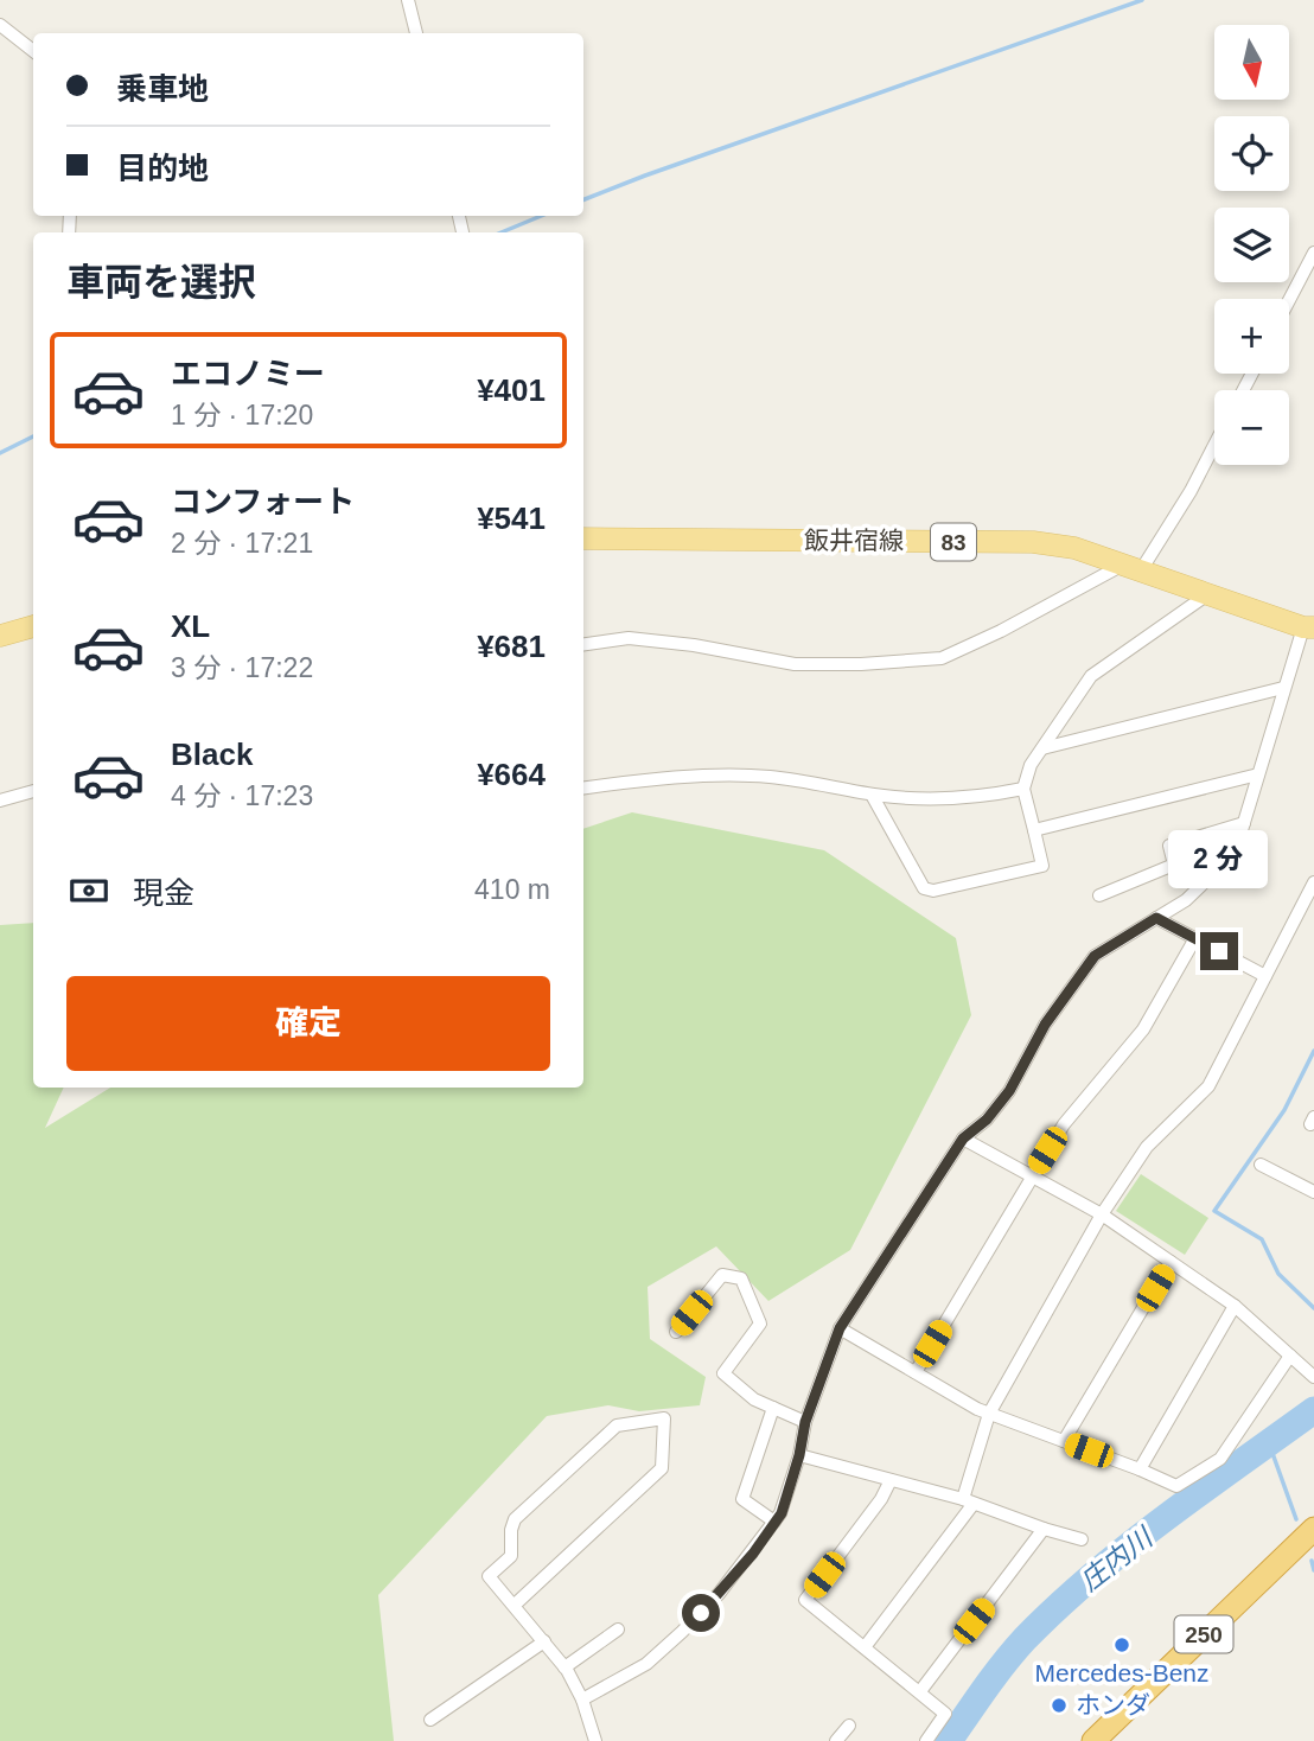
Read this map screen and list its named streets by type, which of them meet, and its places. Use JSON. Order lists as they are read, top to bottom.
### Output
{
  "streets": {
    "highway": ["250"],
    "main road": ["飯井宿線", "83"]
  },
  "water": ["庄内川"],
  "places": ["Mercedes-Benz", "ホンダ"],
  "north": "bottom",
  "page": {
    "map_buttons": ["+", "−"],
    "banner": ["乗車地", "目的地"],
    "heading": "車両を選択",
    "list": [
      {
        "name": "エコノミー",
        "note": "1 分 · 17:20",
        "value": "¥401"
      },
      {
        "name": "コンフォート",
        "note": "2 分 · 17:21",
        "value": "¥541"
      },
      {
        "name": "XL",
        "note": "3 分 · 17:22",
        "value": "¥681"
      },
      {
        "name": "Black",
        "note": "4 分 · 17:23",
        "value": "¥664"
      }
    ],
    "bubble": "2 分",
    "pay": ["現金", "410 m"],
    "buttons": "確定"
  }
}
